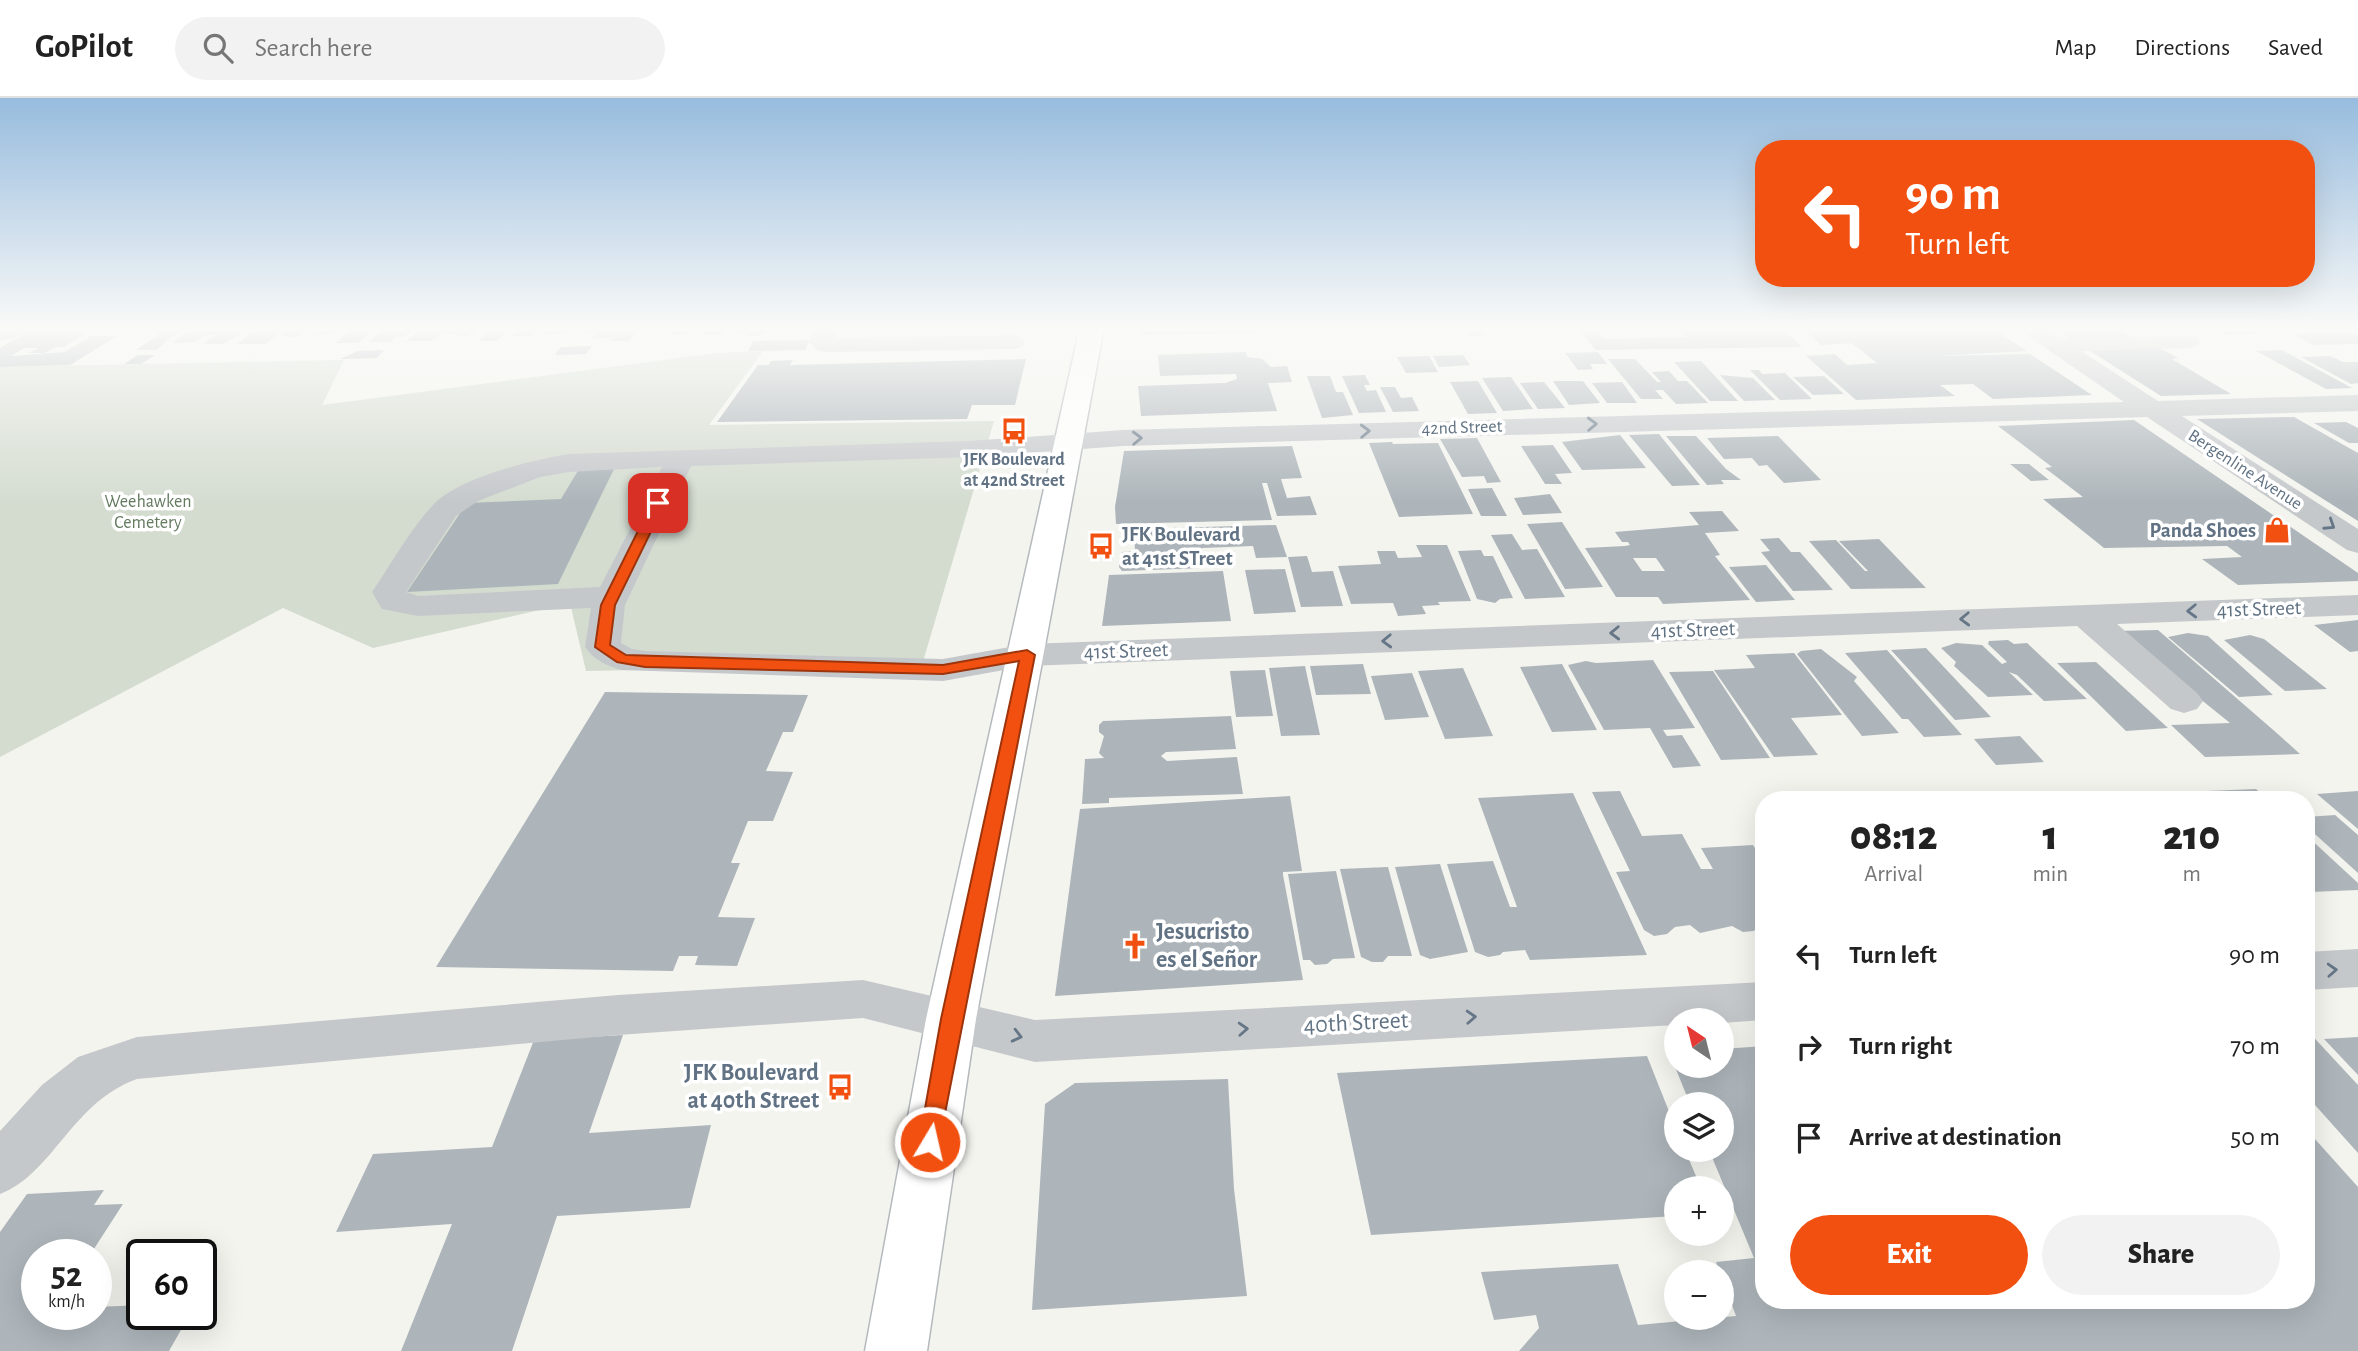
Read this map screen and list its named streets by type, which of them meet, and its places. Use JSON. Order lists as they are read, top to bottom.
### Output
{
  "streets": {
    "street": [
      "42nd Street",
      "Bergenline Avenue",
      "41st Street",
      "40th Street"
    ]
  },
  "crossings": [
    ["42nd Street", "Bergenline Avenue"],
    ["42nd Street", "41st Street"]
  ],
  "one_way": ["42nd Street", "41st Street", "40th Street"],
  "parks": ["Weehawken Cemetery"],
  "places": {
    "bus stop": ["JFK Boulevard at 42nd Street", "JFK Boulevard at 41st STreet", "JFK Boulevard at 40th Street"],
    "shop": ["Panda Shoes"],
    "church": ["Jesucristo es el Señor"]
  },
  "north": "top left",
  "page": {
    "header": "GoPilot",
    "search": "Search here",
    "nav": ["Map", "Directions", "Saved"],
    "turn": ["90 m", "Turn left"],
    "eta": [
      "08:12",
      "Arrival",
      "1",
      "min",
      "210",
      "m"
    ],
    "list": [
      {
        "name": "Turn left",
        "value": "90 m"
      },
      {
        "name": "Turn right",
        "value": "70 m"
      },
      {
        "name": "Arrive at destination",
        "value": "50 m"
      }
    ],
    "map_buttons": ["+", "−"],
    "buttons": ["Exit", "Share"],
    "speed": "52 km/h",
    "limit": "60"
  }
}
